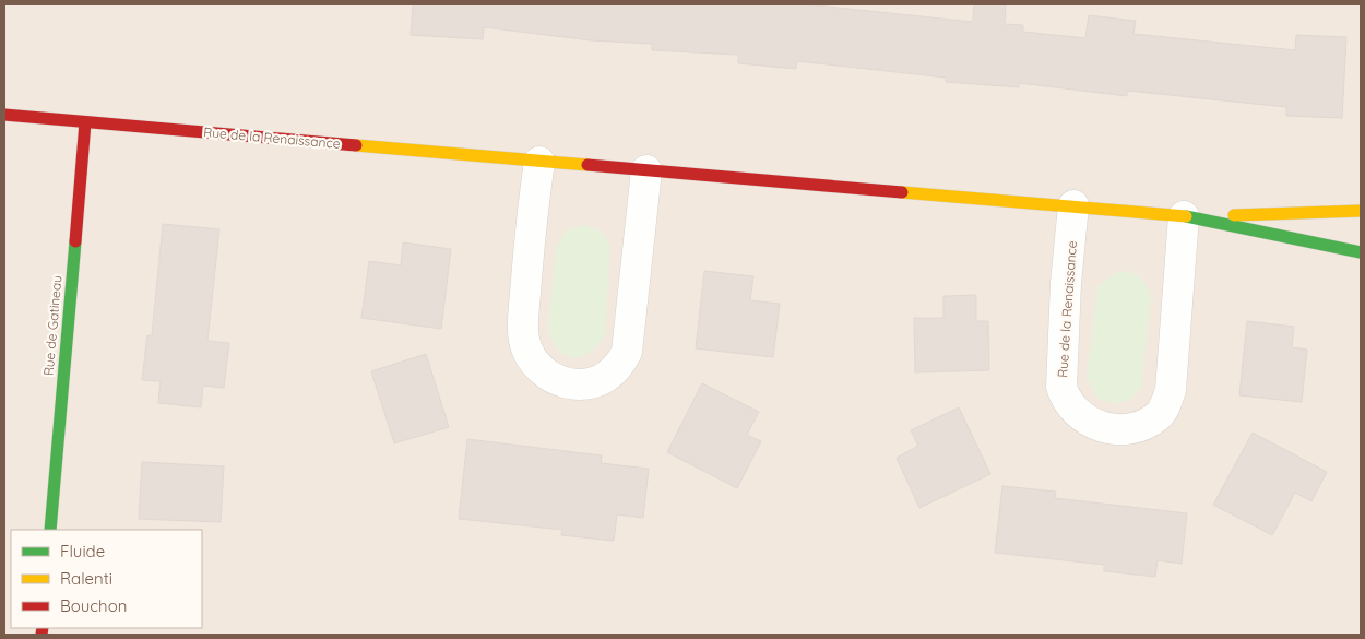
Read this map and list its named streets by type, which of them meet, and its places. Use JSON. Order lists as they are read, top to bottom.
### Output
{
  "streets": {
    "street": ["Rue de la Renaissance", "Rue de Gatineau"]
  },
  "crossings": [
    ["Rue de la Renaissance", "Rue de Gatineau"]
  ],
  "legend": ["Fluide", "Ralenti", "Bouchon"]
}
